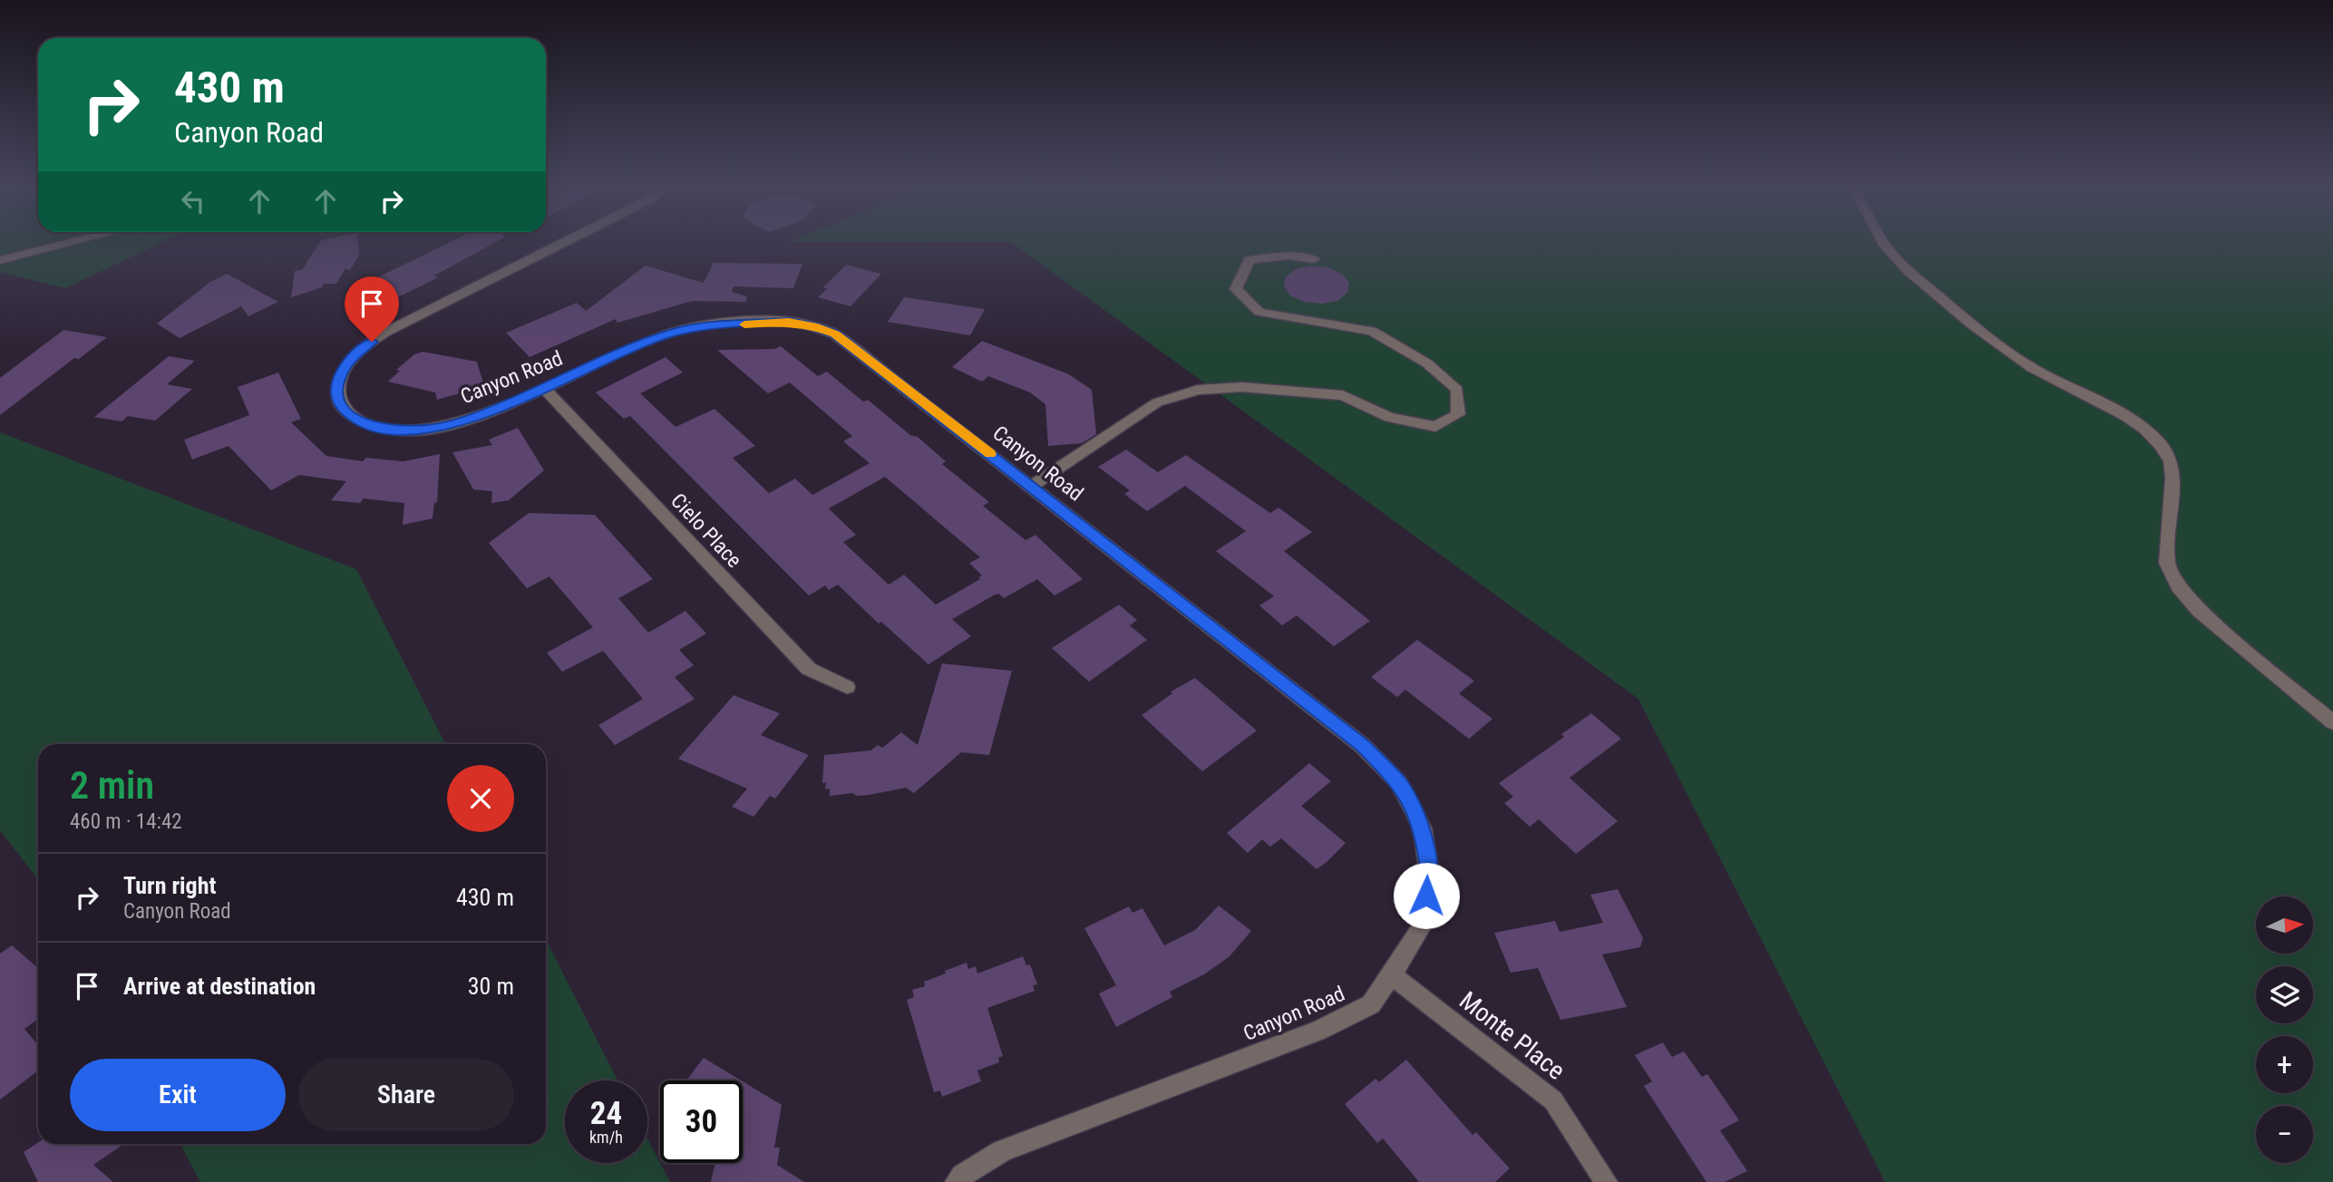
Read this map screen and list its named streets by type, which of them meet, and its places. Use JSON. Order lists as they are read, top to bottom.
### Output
{
  "streets": {
    "street": ["Canyon Road", "Cielo Place", "Monte Place"]
  },
  "crossings": [
    ["Canyon Road", "Cielo Place"],
    ["Canyon Road", "Monte Place"]
  ],
  "north": "right",
  "page": {
    "turn": ["430 m", "Canyon Road"],
    "heading": ["2 min", "460 m · 14:42"],
    "list": [
      {
        "name": "Turn right",
        "note": "Canyon Road",
        "value": "430 m"
      },
      {
        "name": "Arrive at destination",
        "value": "30 m"
      }
    ],
    "map_buttons": ["+", "−"],
    "buttons": ["Exit", "Share"],
    "speed": "24 km/h",
    "limit": "30"
  }
}
